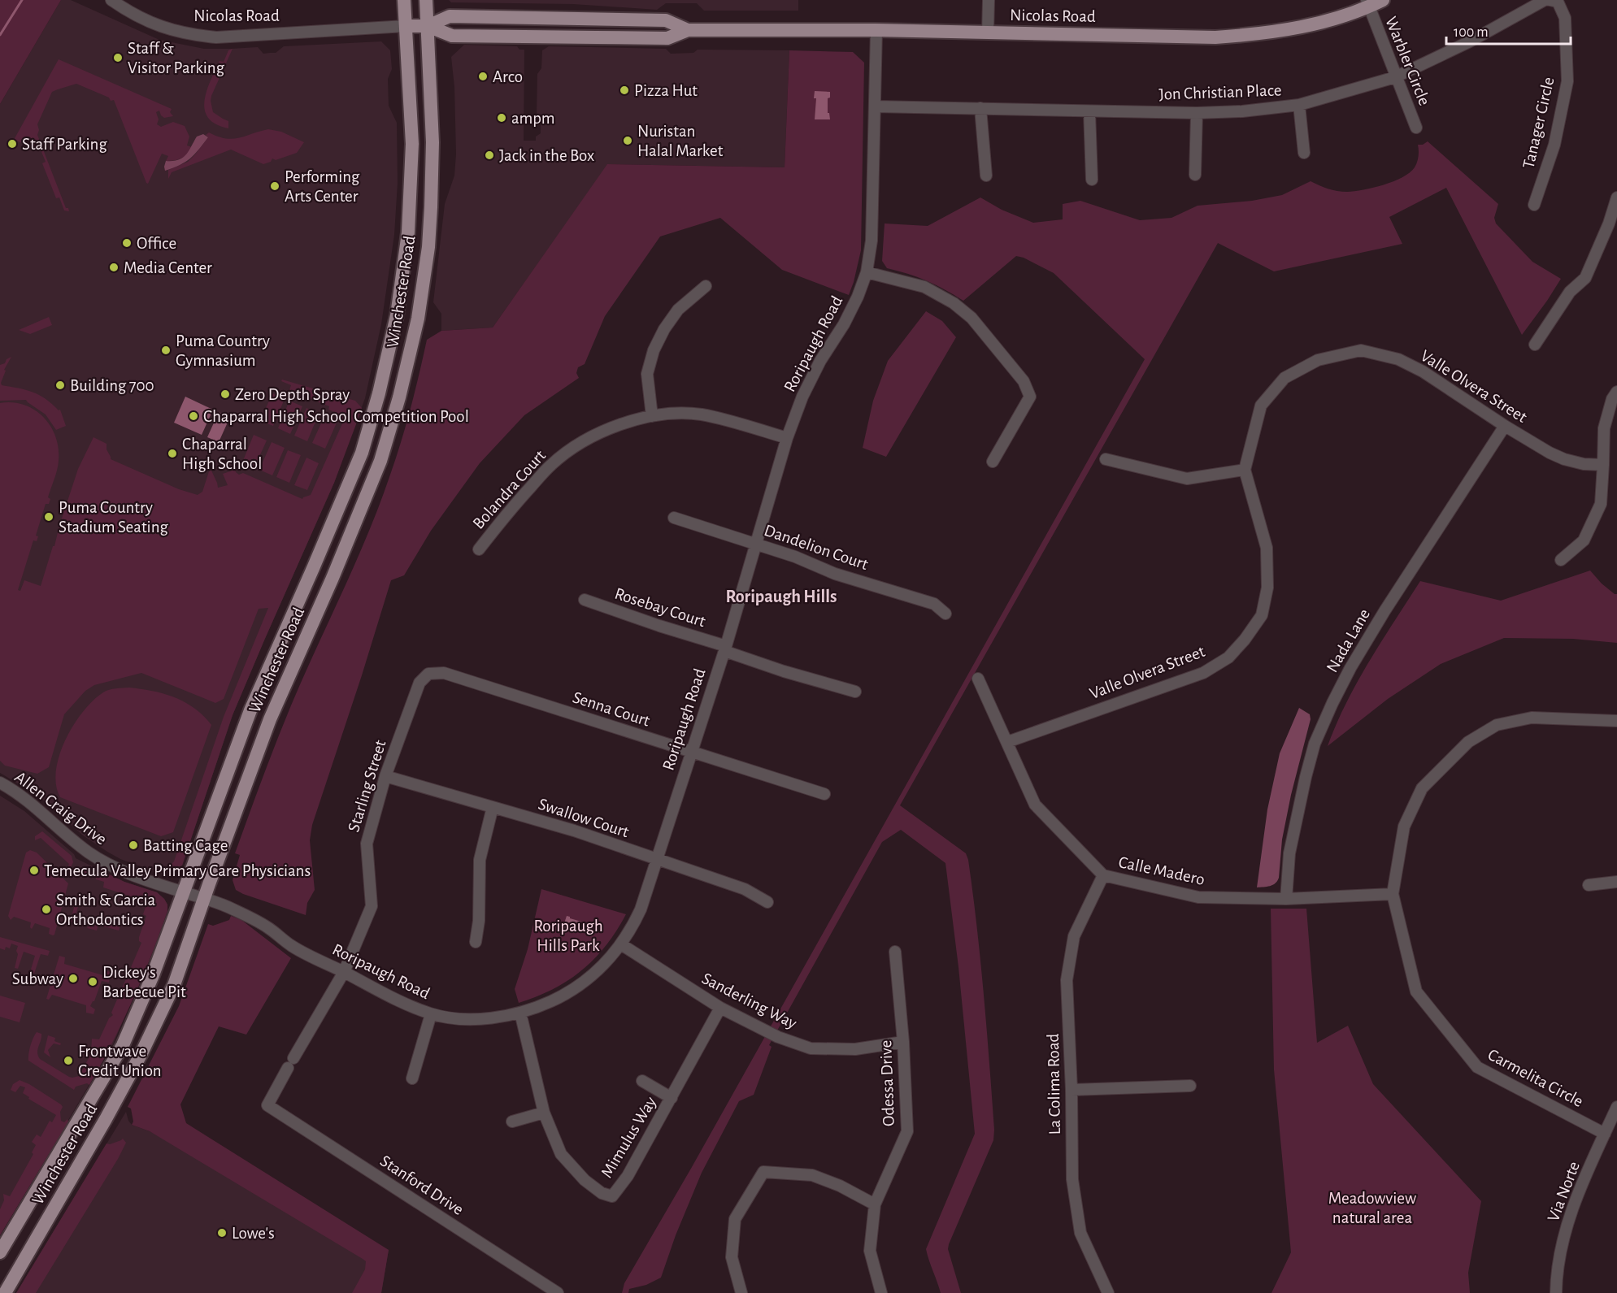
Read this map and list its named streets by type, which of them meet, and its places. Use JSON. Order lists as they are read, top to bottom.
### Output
{
  "streets": {
    "main road": ["Nicolas Road", "Winchester Road"],
    "street": [
      "Warbler Circle",
      "Jon Christian Place",
      "Tanager Circle",
      "Roripaugh Road",
      "Valle Olvera Street",
      "Bolandra Court",
      "Dandelion Court",
      "Rosebay Court",
      "Nada Lane",
      "Senna Court",
      "Starling Street",
      "Allen Craig Drive",
      "Swallow Court",
      "Calle Madero",
      "Sanderling Way",
      "Carmelita Circle",
      "Odessa Drive",
      "La Colima Road",
      "Mimulus Way",
      "Stanford Drive",
      "Via Norte"
    ]
  },
  "crossings": [
    ["Nicolas Road", "Warbler Circle"],
    ["Nicolas Road", "Winchester Road"],
    ["Nicolas Road", "Roripaugh Road"],
    ["Warbler Circle", "Jon Christian Place"],
    ["Jon Christian Place", "Roripaugh Road"],
    ["Winchester Road", "Roripaugh Road"],
    ["Winchester Road", "Allen Craig Drive"],
    ["Roripaugh Road", "Bolandra Court"],
    ["Roripaugh Road", "Dandelion Court"],
    ["Roripaugh Road", "Rosebay Court"],
    ["Roripaugh Road", "Senna Court"],
    ["Roripaugh Road", "Starling Street"],
    ["Roripaugh Road", "Allen Craig Drive"],
    ["Roripaugh Road", "Swallow Court"],
    ["Roripaugh Road", "Sanderling Way"],
    ["Roripaugh Road", "Mimulus Way"],
    ["Valle Olvera Street", "Nada Lane"],
    ["Valle Olvera Street", "Calle Madero"],
    ["Nada Lane", "Calle Madero"],
    ["Senna Court", "Starling Street"],
    ["Starling Street", "Swallow Court"],
    ["Calle Madero", "Carmelita Circle"],
    ["Calle Madero", "La Colima Road"],
    ["Sanderling Way", "Odessa Drive"],
    ["Sanderling Way", "Mimulus Way"],
    ["Carmelita Circle", "Via Norte"]
  ],
  "districts": ["Roripaugh Hills"],
  "parks": ["Roripaugh Hills Park", "Meadowview natural area"],
  "places": [
    "Staff & Visitor Parking",
    "Arco",
    "Pizza Hut",
    "ampm",
    "Nuristan Halal Market",
    "Staff Parking",
    "Jack in the Box",
    "Performing Arts Center",
    "Office",
    "Media Center",
    "Puma Country Gymnasium",
    "Building 700",
    "Zero Depth Spray",
    "Chaparral High School Competition Pool",
    "Chaparral High School",
    "Puma Country Stadium Seating",
    "Batting Cage",
    "Temecula Valley Primary Care Physicians",
    "Smith & Garcia Orthodontics",
    "Subway",
    "Dickey's Barbecue Pit",
    "Frontwave Credit Union",
    "Lowe's"
  ],
  "scale_bar": "100 m"
}
